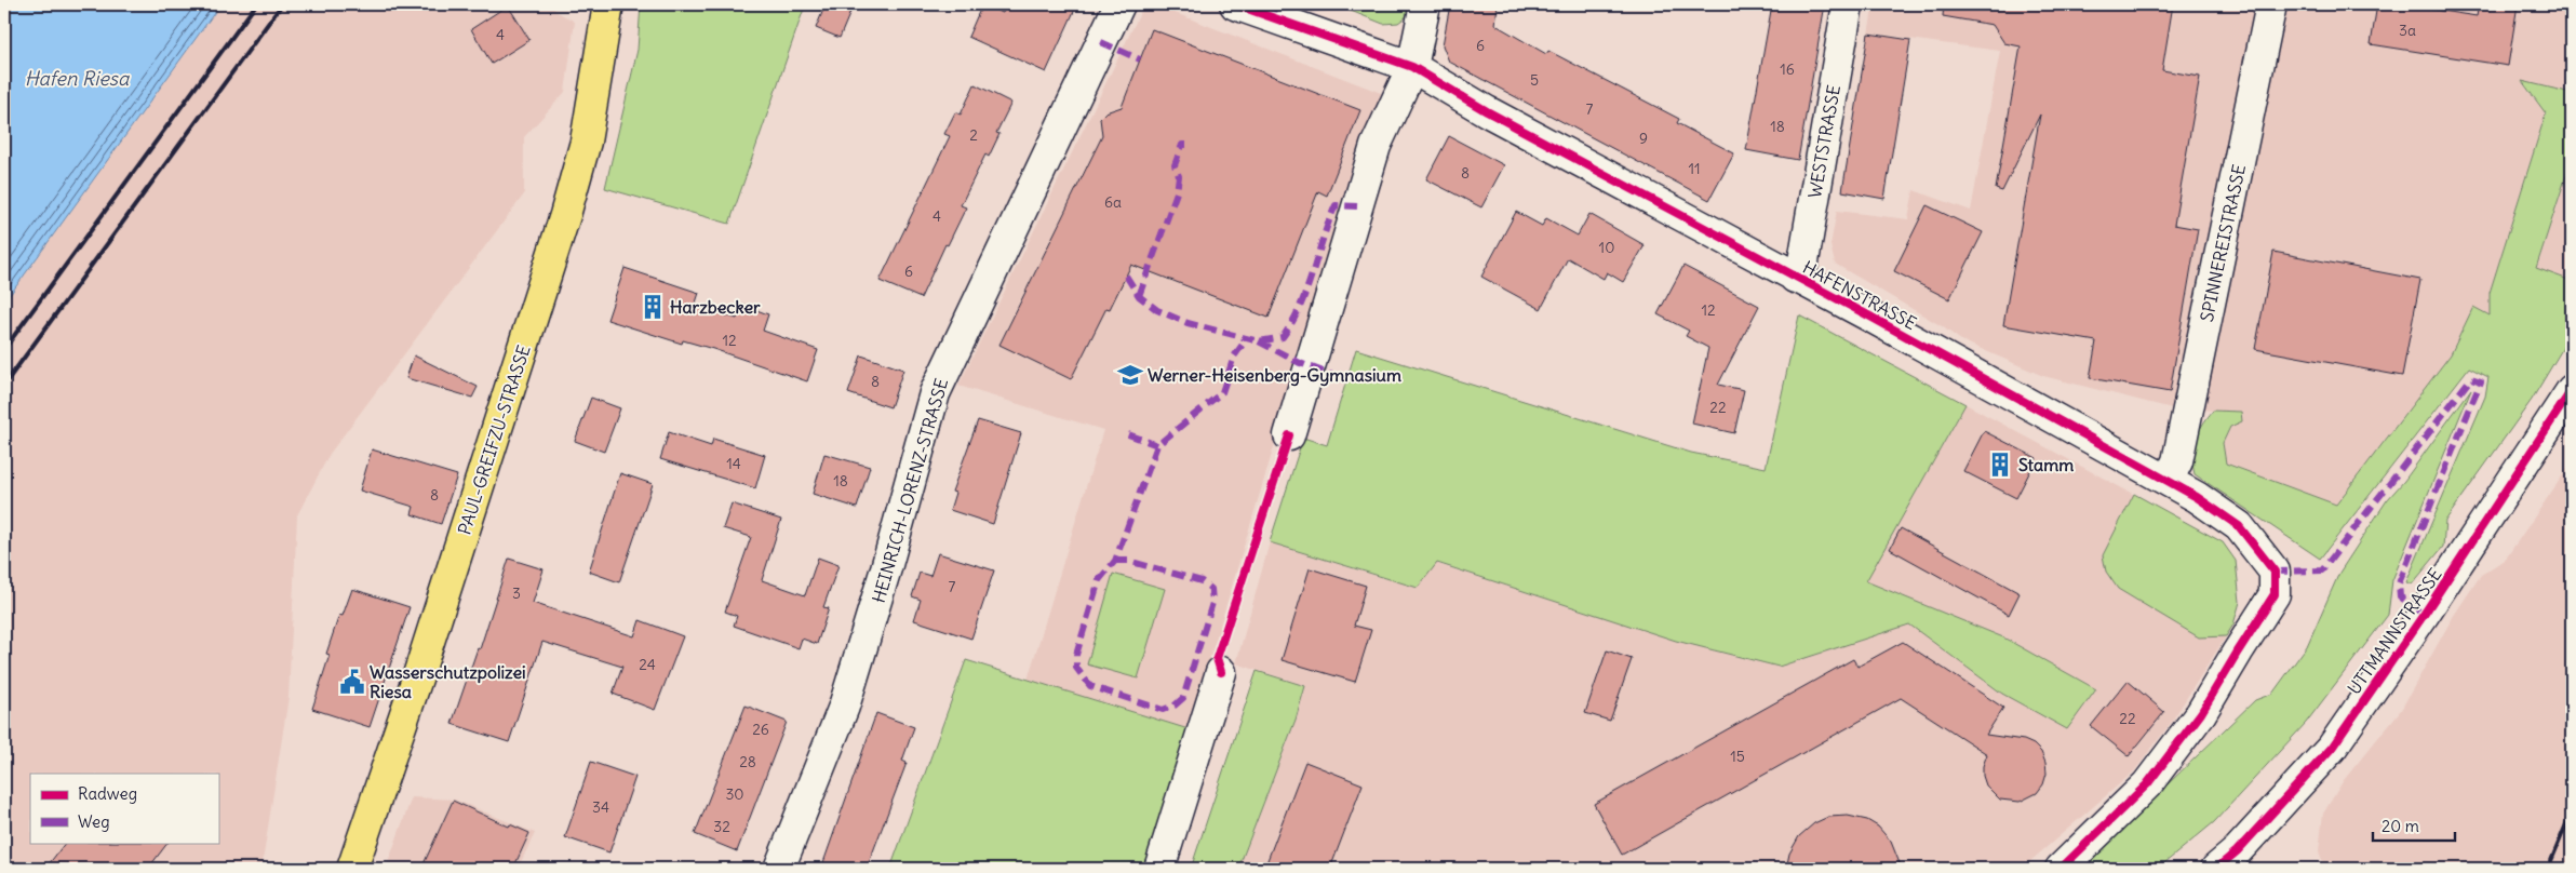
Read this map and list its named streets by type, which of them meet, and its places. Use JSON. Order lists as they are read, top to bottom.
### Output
{
  "streets": {
    "main road": ["PAUL-GREIFZU-STRASSE"],
    "street": [
      "WESTSTRASSE",
      "SPINNEREISTRASSE",
      "HAFENSTRASSE",
      "HEINRICH-LORENZ-STRASSE",
      "UTTMANNSTRASSE"
    ]
  },
  "crossings": [
    ["WESTSTRASSE", "HAFENSTRASSE"],
    ["SPINNEREISTRASSE", "HAFENSTRASSE"]
  ],
  "water": ["Hafen Riesa"],
  "places": {
    "building": ["Harzbecker", "Stamm"],
    "school or university": ["Werner-Heisenberg-Gymnasium"],
    "public building": ["Wasserschutzpolizei Riesa"]
  },
  "house_numbers": [
    "3a",
    "4",
    "6",
    "16",
    "5",
    "7",
    "18",
    "2",
    "9",
    "11",
    "8",
    "6a",
    "4",
    "10",
    "6",
    "12",
    "12",
    "8",
    "22",
    "14",
    "18",
    "8",
    "7",
    "3",
    "24",
    "22",
    "26",
    "15",
    "28",
    "30",
    "34",
    "32"
  ],
  "legend": ["Radweg", "Weg"],
  "scale_bar": "20 m"
}
